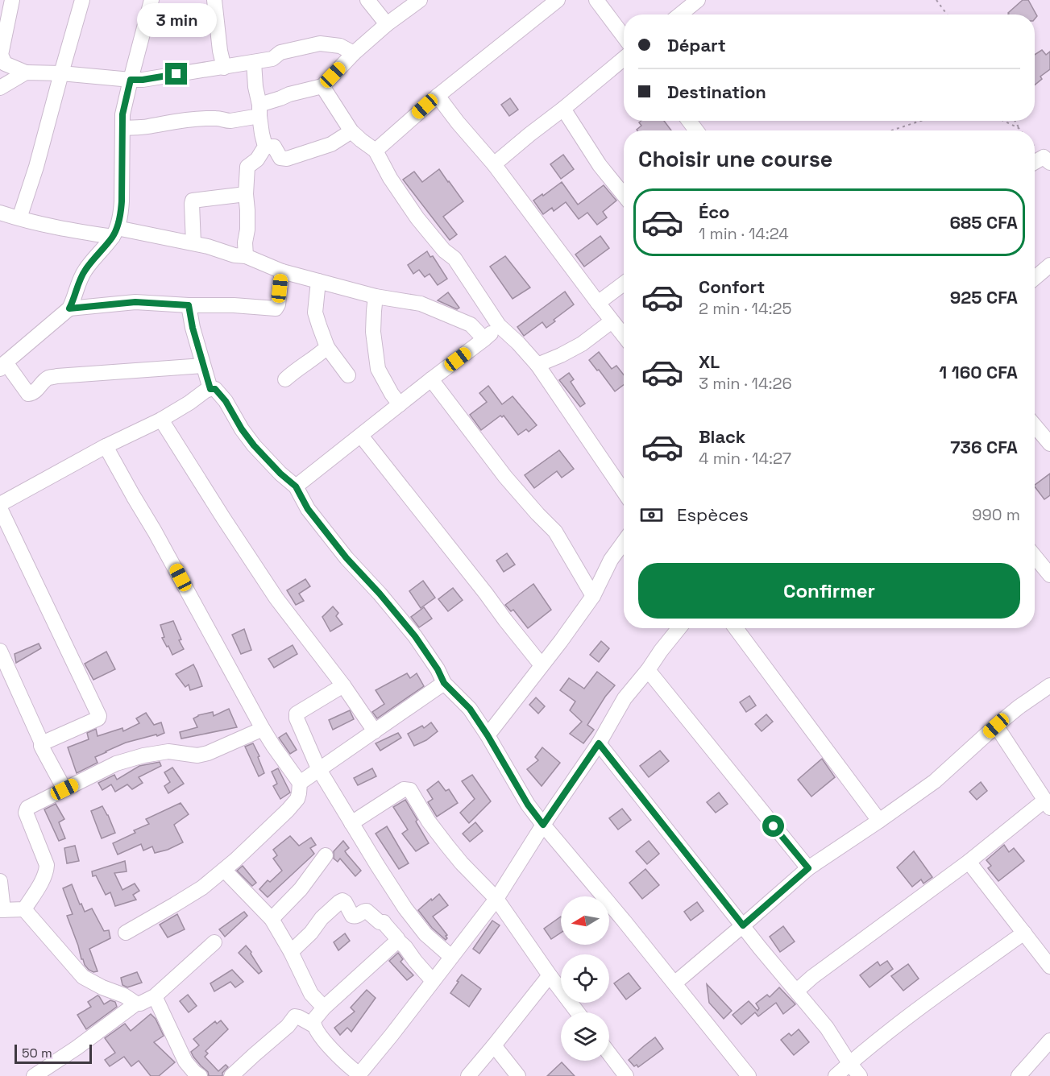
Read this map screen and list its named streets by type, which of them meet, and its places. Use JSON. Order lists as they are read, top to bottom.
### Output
{
  "scale_bar": "50 m",
  "north": "left",
  "page": {
    "bubble": "3 min",
    "banner": ["Départ", "Destination"],
    "heading": "Choisir une course",
    "list": [
      {
        "name": "Éco",
        "note": "1 min · 14:24",
        "value": "685 CFA"
      },
      {
        "name": "Confort",
        "note": "2 min · 14:25",
        "value": "925 CFA"
      },
      {
        "name": "XL",
        "note": "3 min · 14:26",
        "value": "1 160 CFA"
      },
      {
        "name": "Black",
        "note": "4 min · 14:27",
        "value": "736 CFA"
      }
    ],
    "pay": ["Espèces", "990 m"],
    "buttons": "Confirmer",
    "scale": "50 m"
  }
}
